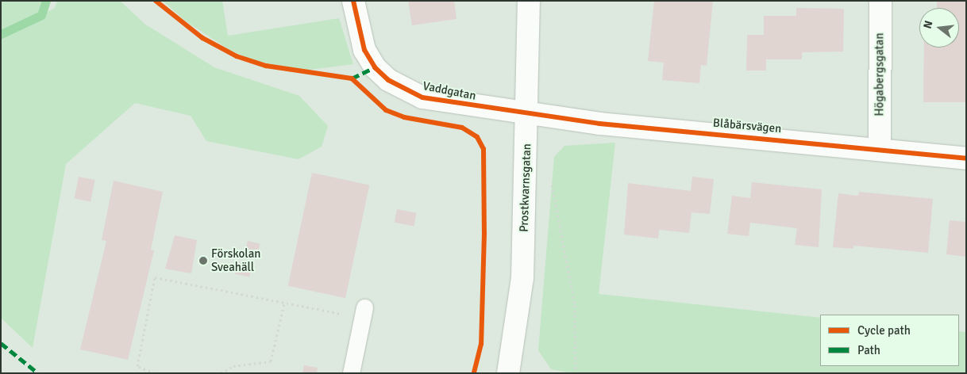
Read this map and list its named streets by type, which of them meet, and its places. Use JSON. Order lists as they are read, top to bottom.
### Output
{
  "streets": {
    "street": [
      "Högabergsgatan",
      "Vaddgatan",
      "Blåbärsvägen",
      "Prostkvarnsgatan"
    ]
  },
  "crossings": [
    ["Högabergsgatan", "Blåbärsvägen"],
    ["Vaddgatan", "Blåbärsvägen"],
    ["Vaddgatan", "Prostkvarnsgatan"],
    ["Blåbärsvägen", "Prostkvarnsgatan"]
  ],
  "places": ["Förskolan Sveahäll"],
  "legend": ["Cycle path", "Path"],
  "north": "left"
}
